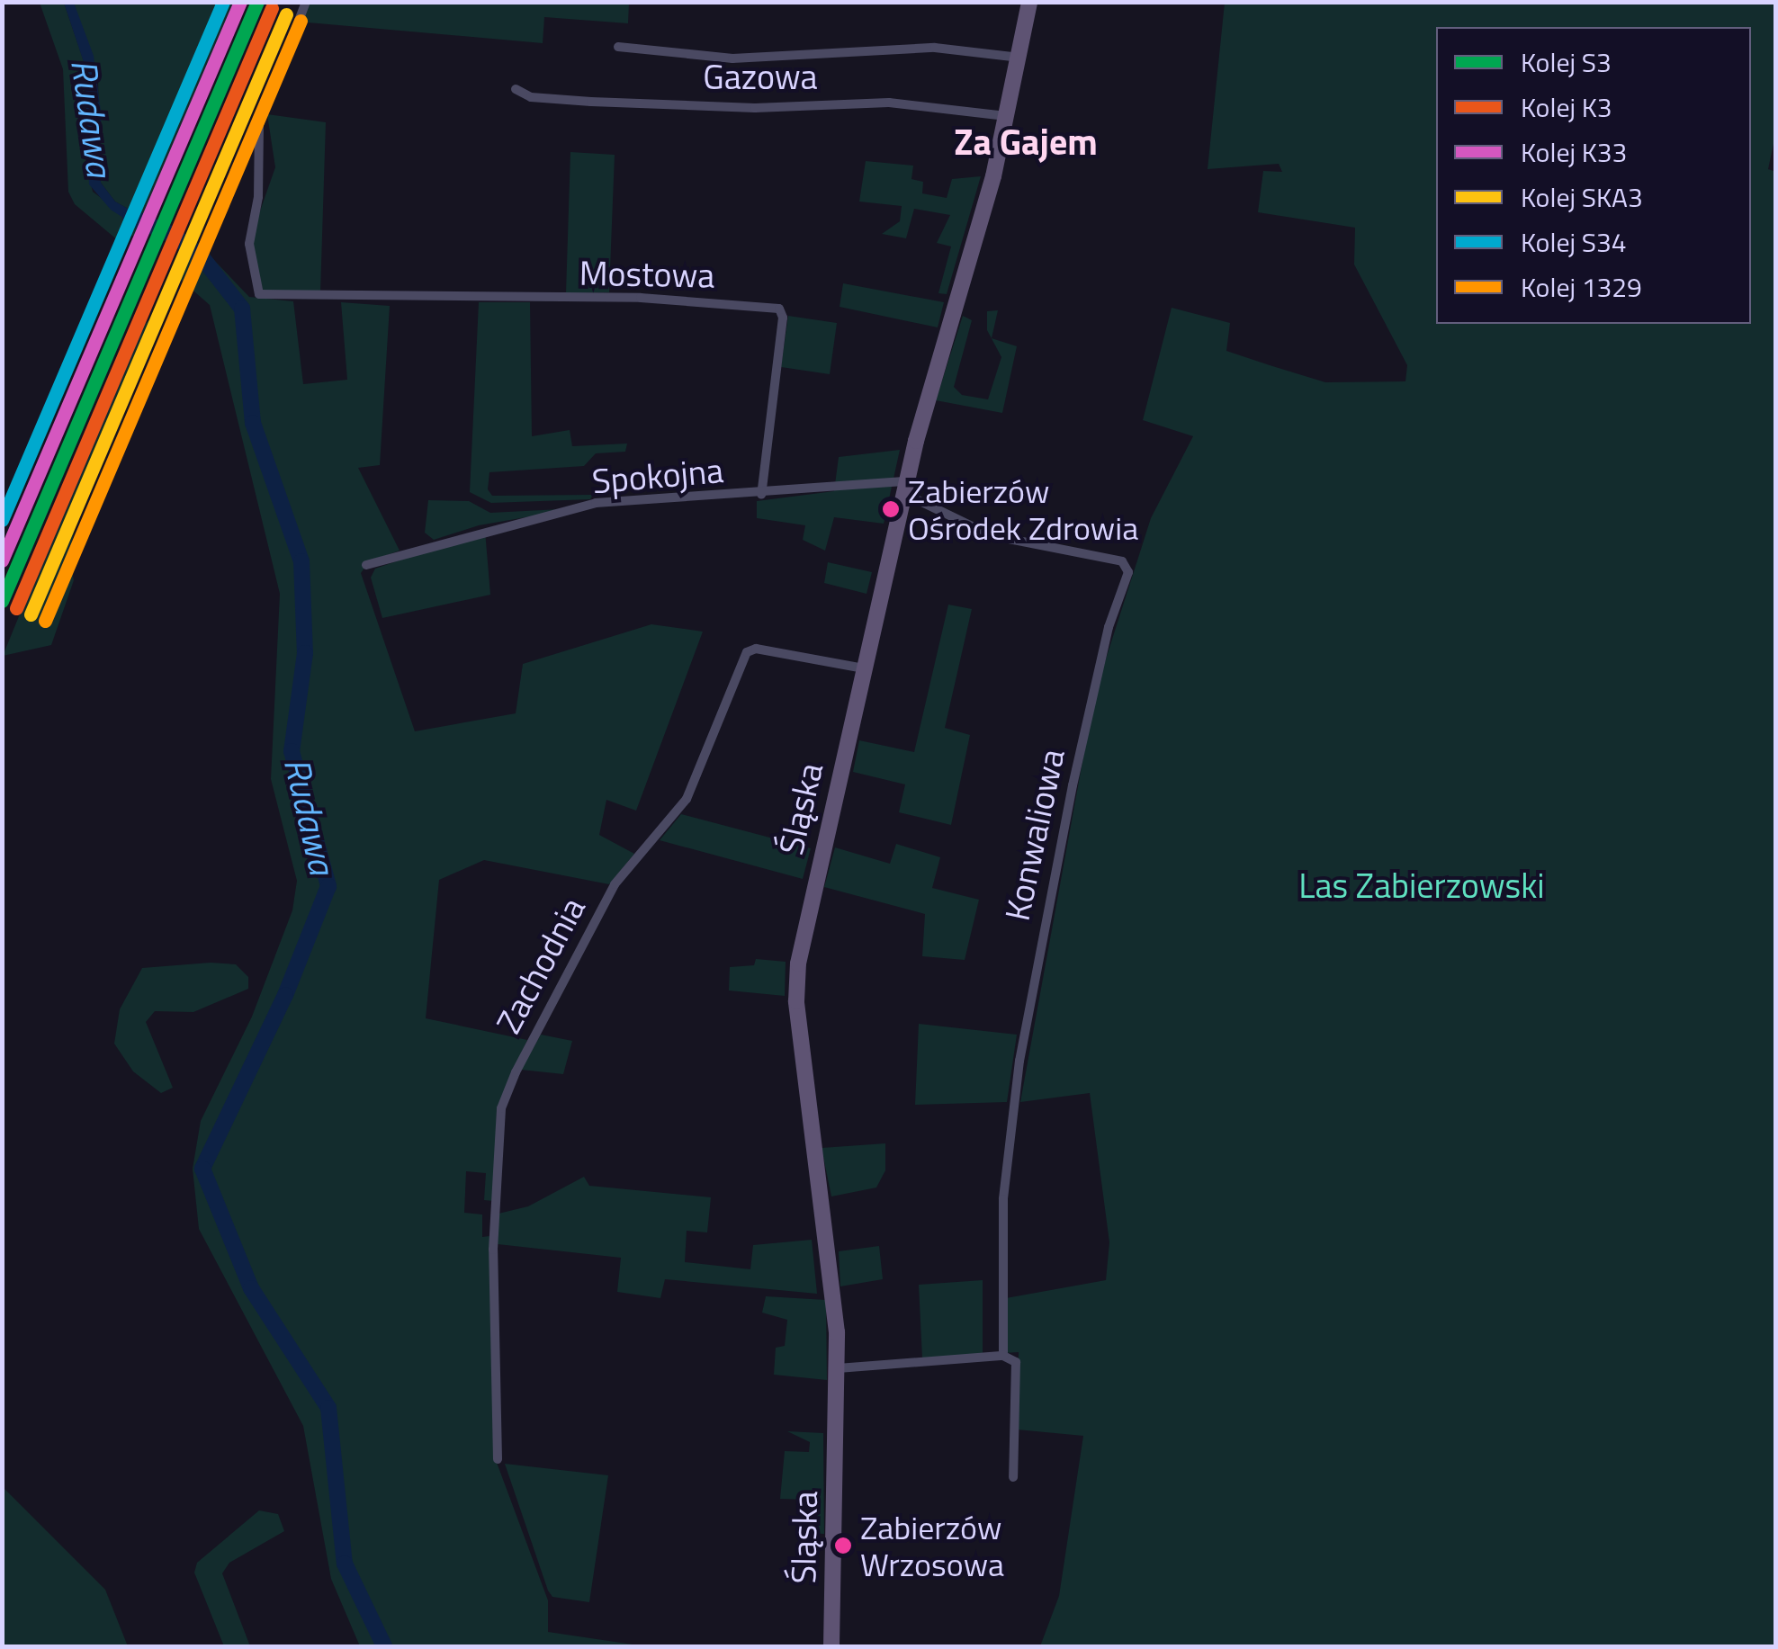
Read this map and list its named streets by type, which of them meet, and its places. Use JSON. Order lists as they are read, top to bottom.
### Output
{
  "streets": {
    "main road": ["Śląska"],
    "street": [
      "Gazowa",
      "Mostowa",
      "Spokojna",
      "Konwaliowa",
      "Zachodnia"
    ]
  },
  "crossings": [
    ["Gazowa", "Śląska"],
    ["Mostowa", "Spokojna"],
    ["Spokojna", "Śląska"],
    ["Spokojna", "Konwaliowa"],
    ["Śląska", "Konwaliowa"],
    ["Śląska", "Zachodnia"]
  ],
  "districts": ["Za Gajem"],
  "water": ["Rudawa"],
  "parks": ["Las Zabierzowski"],
  "places": ["Zabierzów Ośrodek Zdrowia", "Zabierzów Wrzosowa"],
  "lines": [
    "rail line S3",
    "rail line K33",
    "rail line S34",
    "rail line K3",
    "rail line SKA3",
    "rail line 1329"
  ],
  "legend": [
    "Kolej S3",
    "Kolej K3",
    "Kolej K33",
    "Kolej SKA3",
    "Kolej S34",
    "Kolej 1329"
  ]
}
